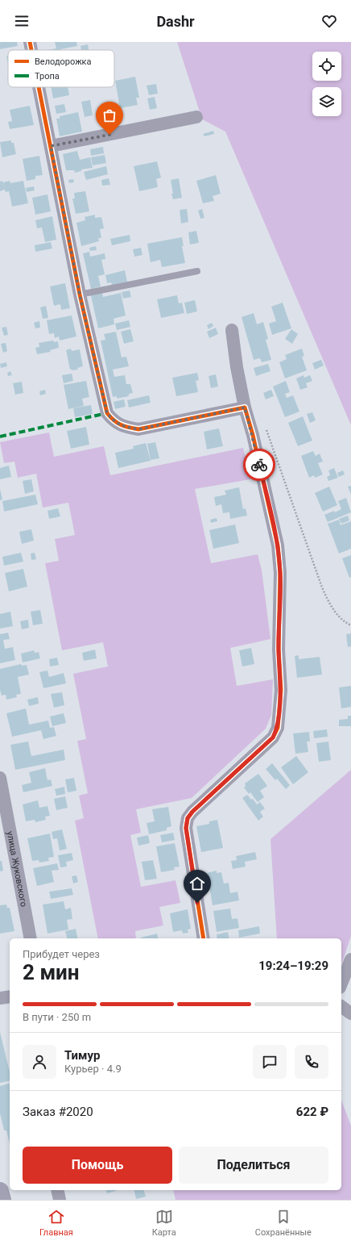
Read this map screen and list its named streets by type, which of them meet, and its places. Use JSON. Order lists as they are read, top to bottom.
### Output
{
  "streets": {
    "street": ["улица Жуковского"]
  },
  "legend": ["Велодорожка", "Тропа"],
  "page": {
    "header": "Dashr",
    "heading": ["2 мин", "Прибудет через", "19:24–19:29"],
    "panel": [
      "Тимур",
      "Курьер · 4.9",
      "Заказ #2020",
      "622 ₽"
    ],
    "bar": "В пути · 250 m",
    "buttons": ["Помощь", "Поделиться"],
    "tabs": ["Главная", "Карта", "Сохранённые"]
  }
}
